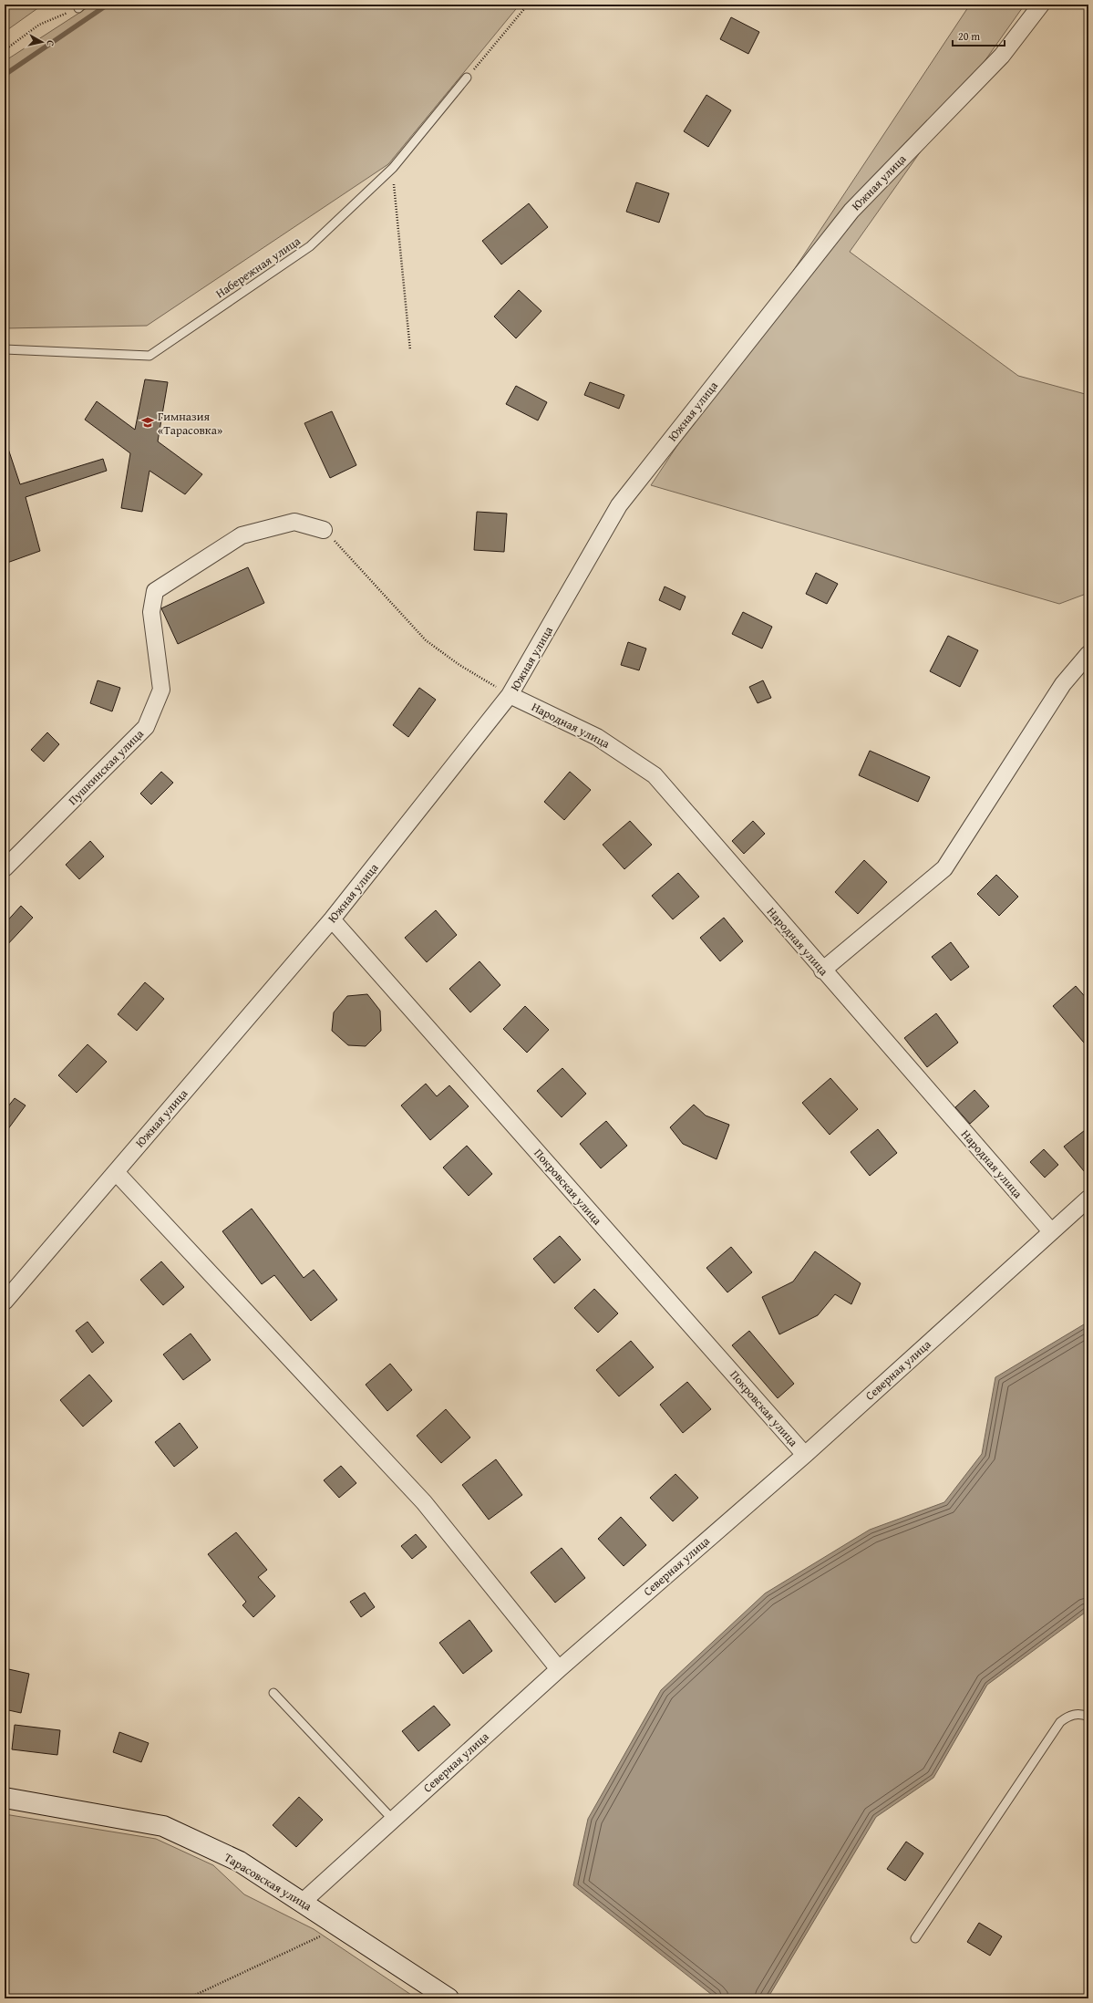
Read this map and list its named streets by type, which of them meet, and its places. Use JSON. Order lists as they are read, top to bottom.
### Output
{
  "streets": {
    "main road": ["Тарасовская улица"],
    "street": [
      "Южная улица",
      "Народная улица",
      "Пушкинская улица",
      "Покровская улица",
      "Северная улица"
    ],
    "lane": ["Набережная улица"]
  },
  "crossings": [
    ["Южная улица", "Народная улица"],
    ["Южная улица", "Покровская улица"],
    ["Народная улица", "Северная улица"],
    ["Покровская улица", "Северная улица"],
    ["Северная улица", "Тарасовская улица"]
  ],
  "places": {
    "school or university": ["Гимназия «Тарасовка»"]
  },
  "scale_bar": "20 m",
  "north": "right"
}
